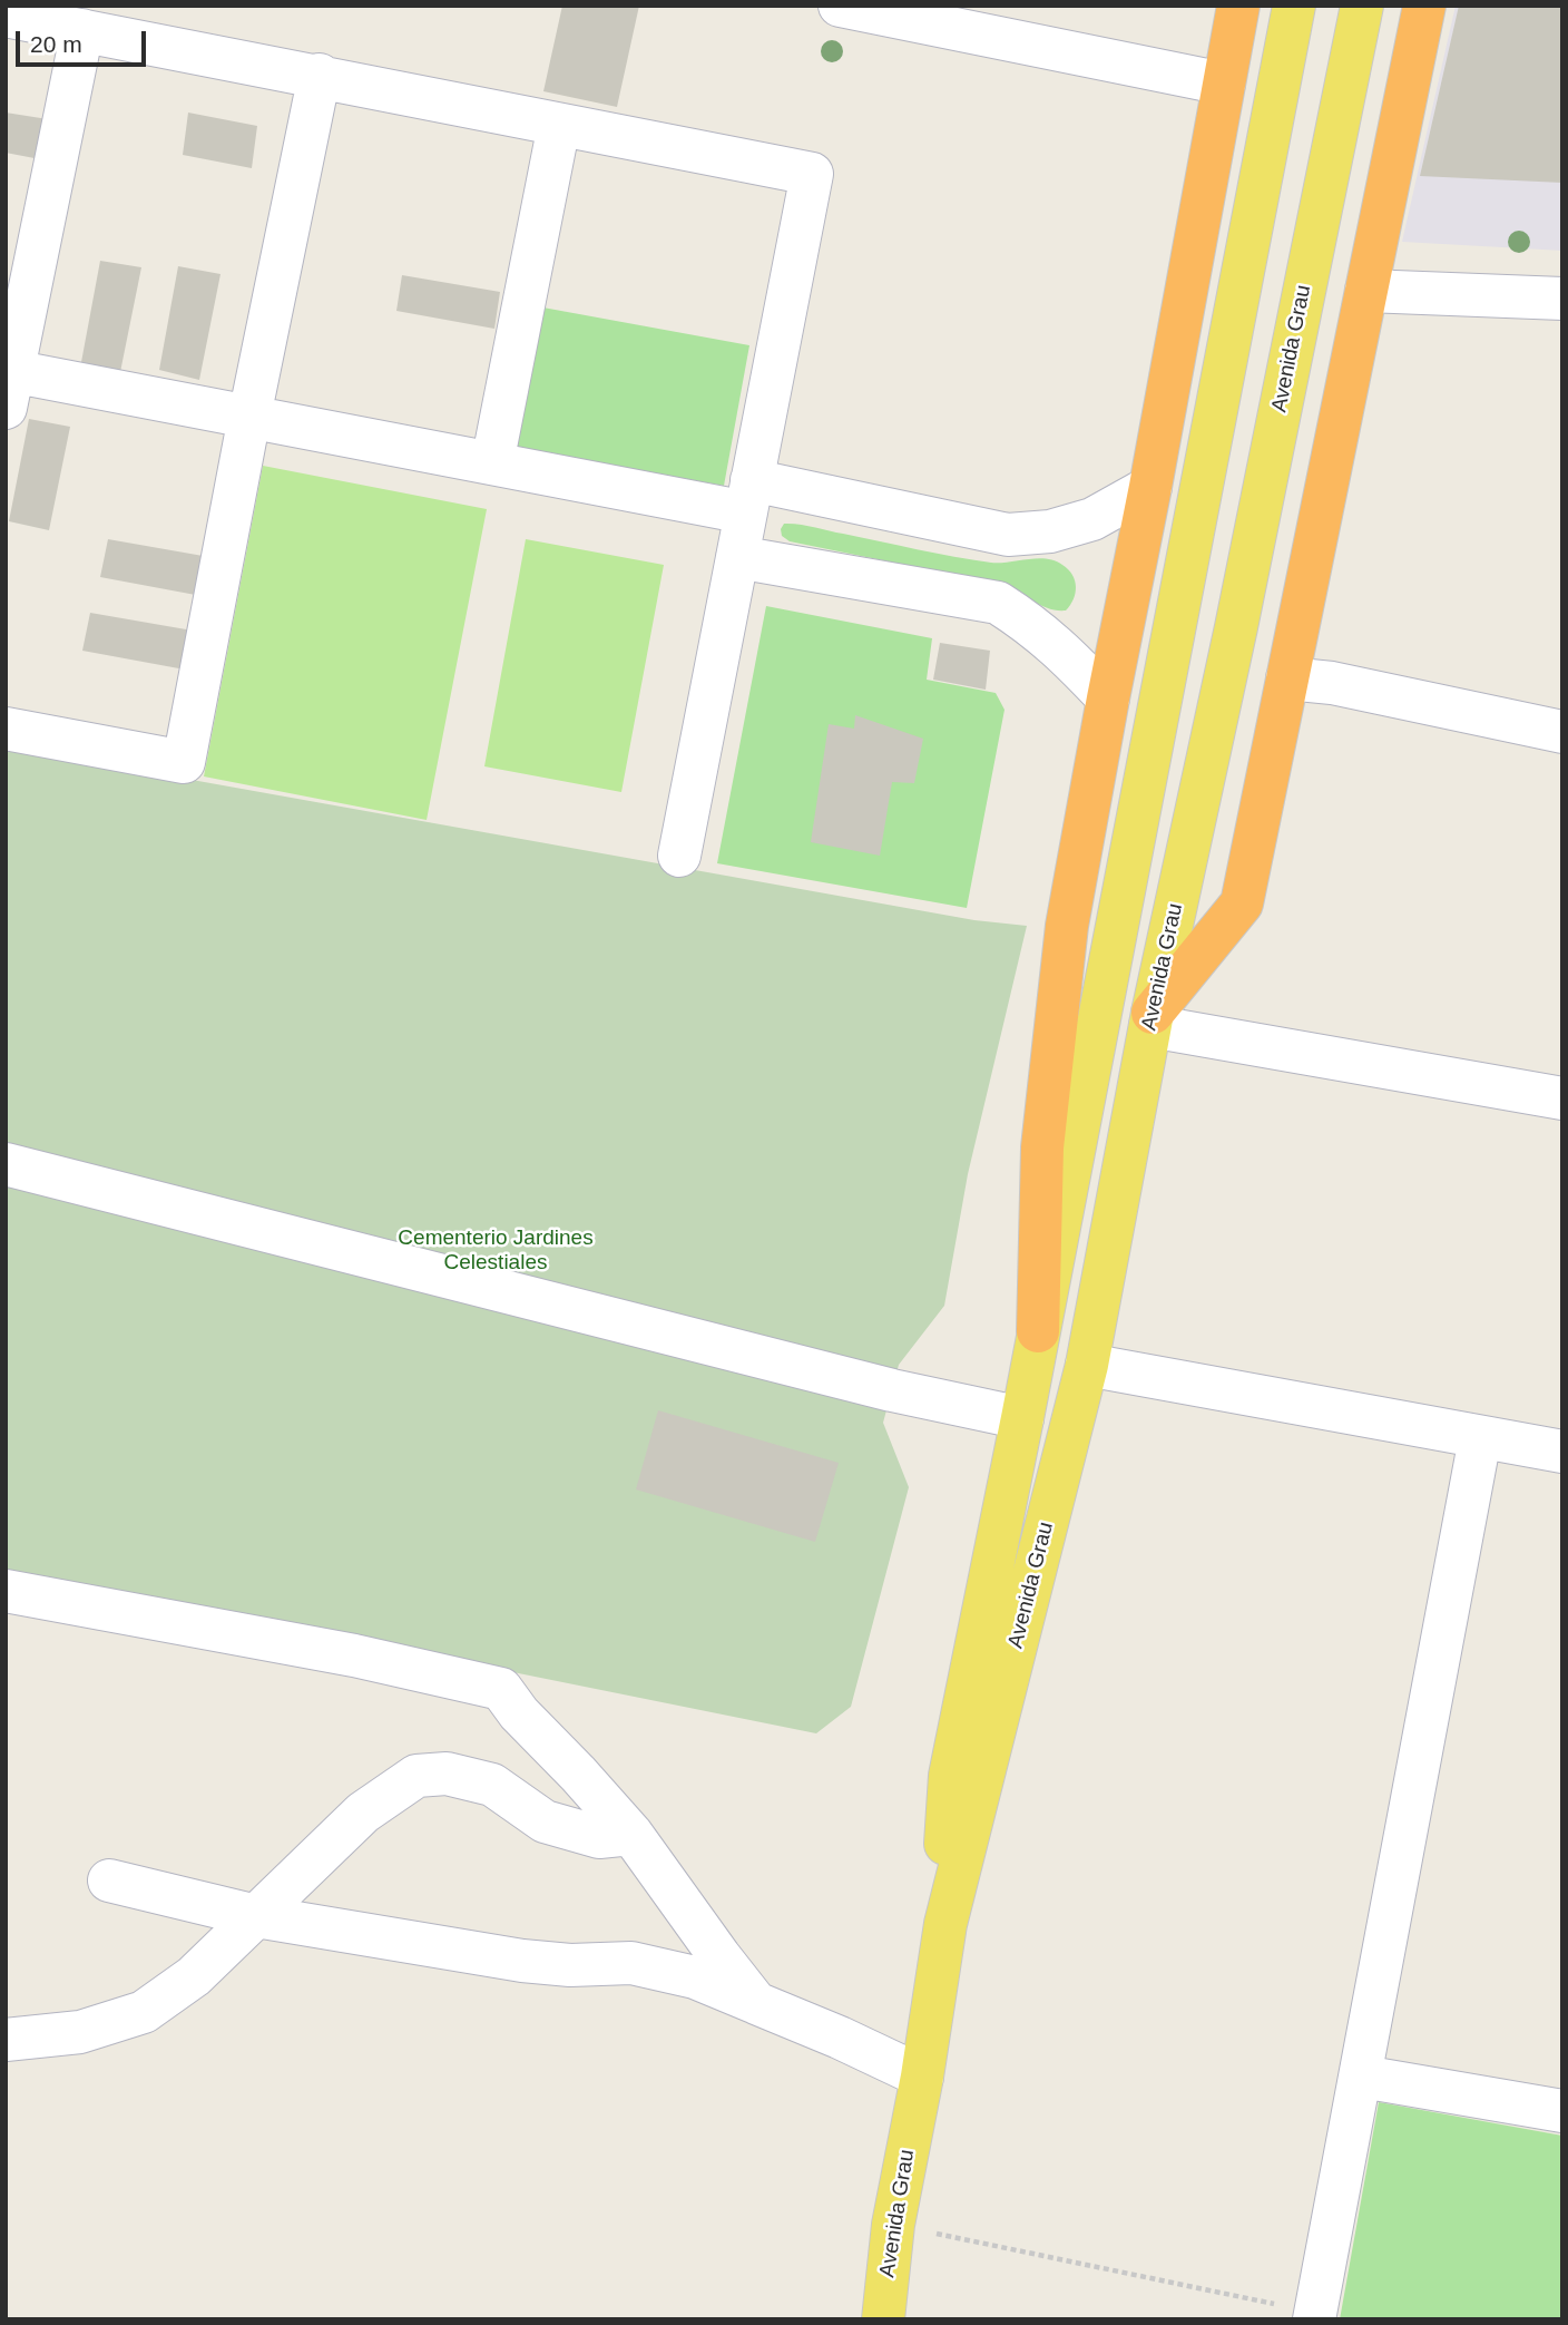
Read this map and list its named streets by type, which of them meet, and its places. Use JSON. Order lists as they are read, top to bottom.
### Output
{
  "streets": {
    "main road": ["Avenida Grau"]
  },
  "parks": ["Cementerio Jardines Celestiales"],
  "scale_bar": "20 m"
}
